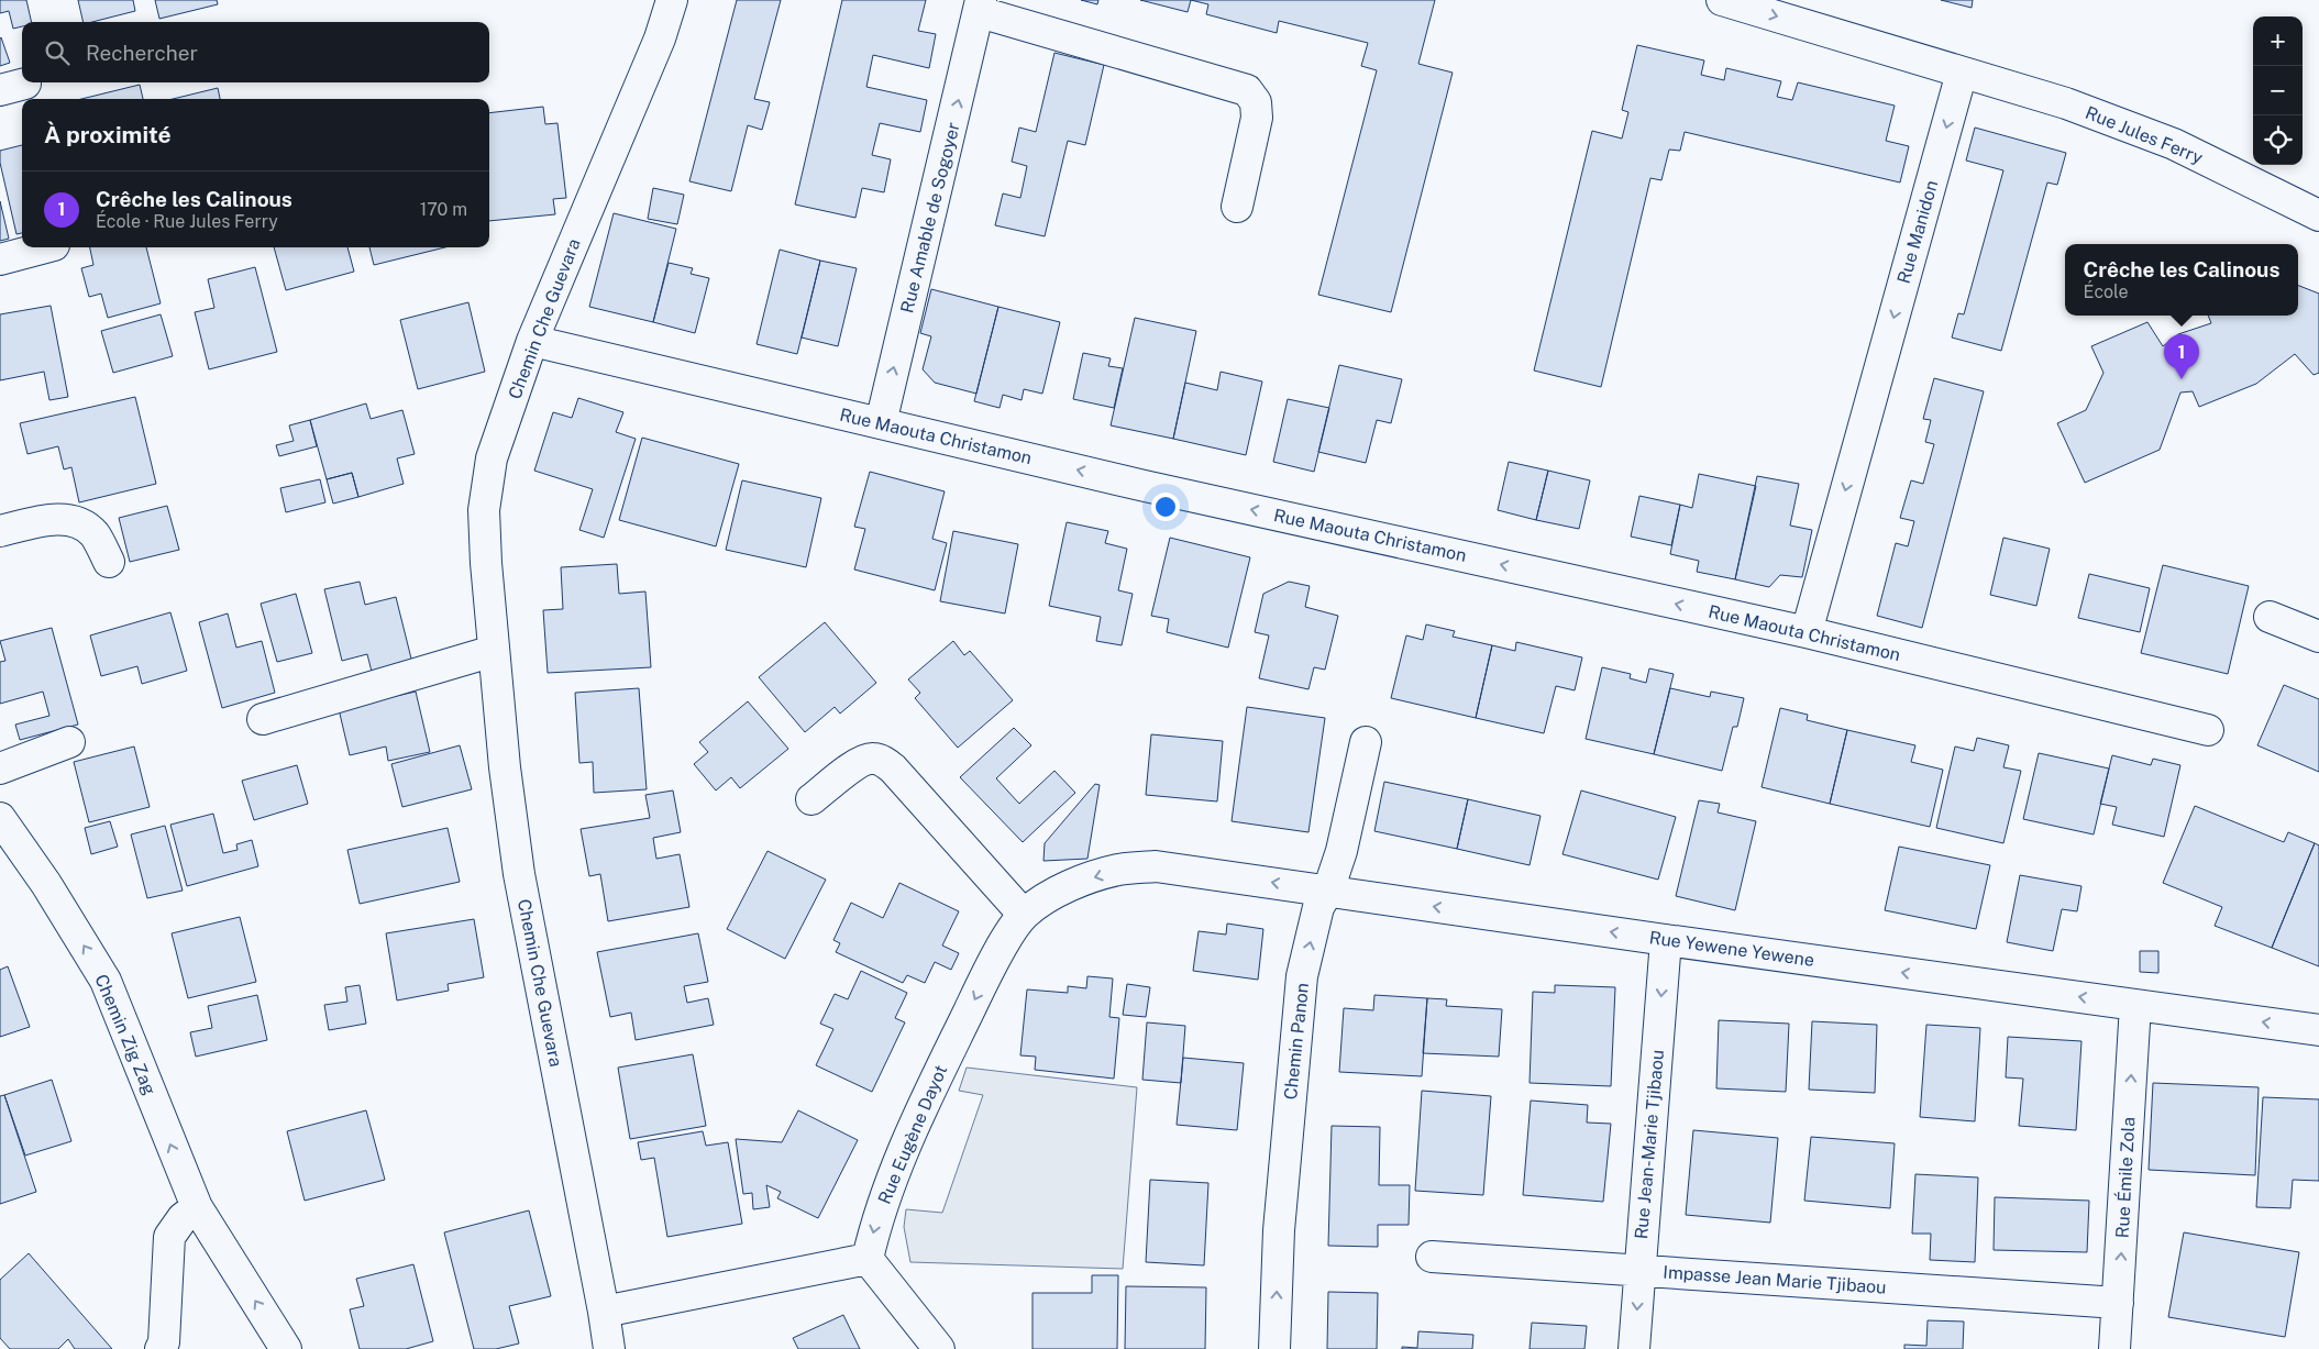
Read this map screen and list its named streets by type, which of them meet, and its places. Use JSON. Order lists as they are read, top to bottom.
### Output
{
  "streets": {
    "street": [
      "Rue Jules Ferry",
      "Rue Amable de Sogoyer",
      "Rue Manidon",
      "Chemin Che Guevara",
      "Rue Maouta Christamon",
      "Rue Yewene Yewene",
      "Chemin Zig Zag",
      "Chemin Panon",
      "Rue Eugène Dayot",
      "Rue Jean-Marie Tjibaou",
      "Rue Émile Zola",
      "Impasse Jean Marie Tjibaou"
    ]
  },
  "crossings": [
    ["Rue Jules Ferry", "Rue Manidon"],
    ["Rue Amable de Sogoyer", "Rue Maouta Christamon"],
    ["Rue Manidon", "Rue Maouta Christamon"],
    ["Chemin Che Guevara", "Rue Maouta Christamon"],
    ["Rue Yewene Yewene", "Chemin Panon"],
    ["Rue Yewene Yewene", "Rue Eugène Dayot"],
    ["Rue Yewene Yewene", "Rue Jean-Marie Tjibaou"],
    ["Rue Yewene Yewene", "Rue Émile Zola"],
    ["Chemin Panon", "Rue Eugène Dayot"],
    ["Rue Jean-Marie Tjibaou", "Impasse Jean Marie Tjibaou"],
    ["Rue Émile Zola", "Impasse Jean Marie Tjibaou"]
  ],
  "one_way": [
    "Rue Amable de Sogoyer",
    "Rue Manidon",
    "Rue Maouta Christamon",
    "Rue Yewene Yewene",
    "Chemin Zig Zag",
    "Chemin Panon",
    "Rue Eugène Dayot",
    "Rue Jean-Marie Tjibaou",
    "Rue Émile Zola"
  ],
  "page": {
    "map_buttons": ["+", "−"],
    "search": "Rechercher",
    "heading": "À proximité",
    "list": [
      {
        "mark": "1",
        "name": "Crêche les Calinous",
        "note": "École · Rue Jules Ferry",
        "value": "170 m"
      }
    ],
    "popup": ["Crêche les Calinous", "École"],
    "pins": "1"
  }
}
